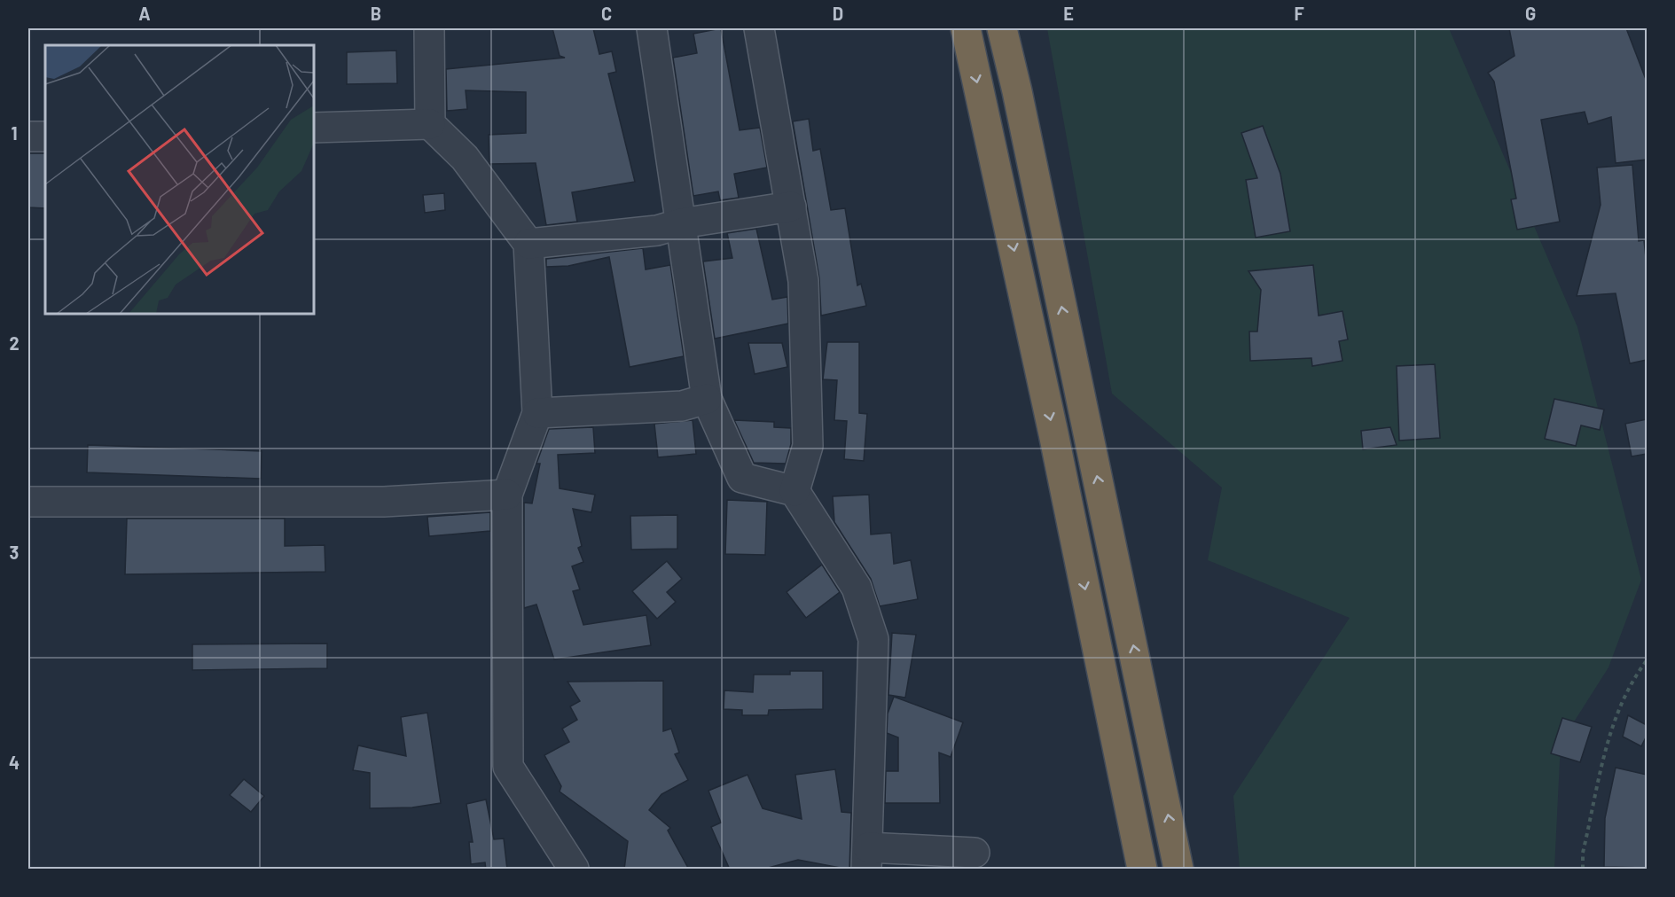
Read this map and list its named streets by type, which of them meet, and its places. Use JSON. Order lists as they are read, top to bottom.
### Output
{
  "grid": {
    "columns": [
      "A",
      "B",
      "C",
      "D",
      "E",
      "F",
      "G"
    ],
    "rows": [
      "1",
      "2",
      "3",
      "4"
    ]
  }
}
